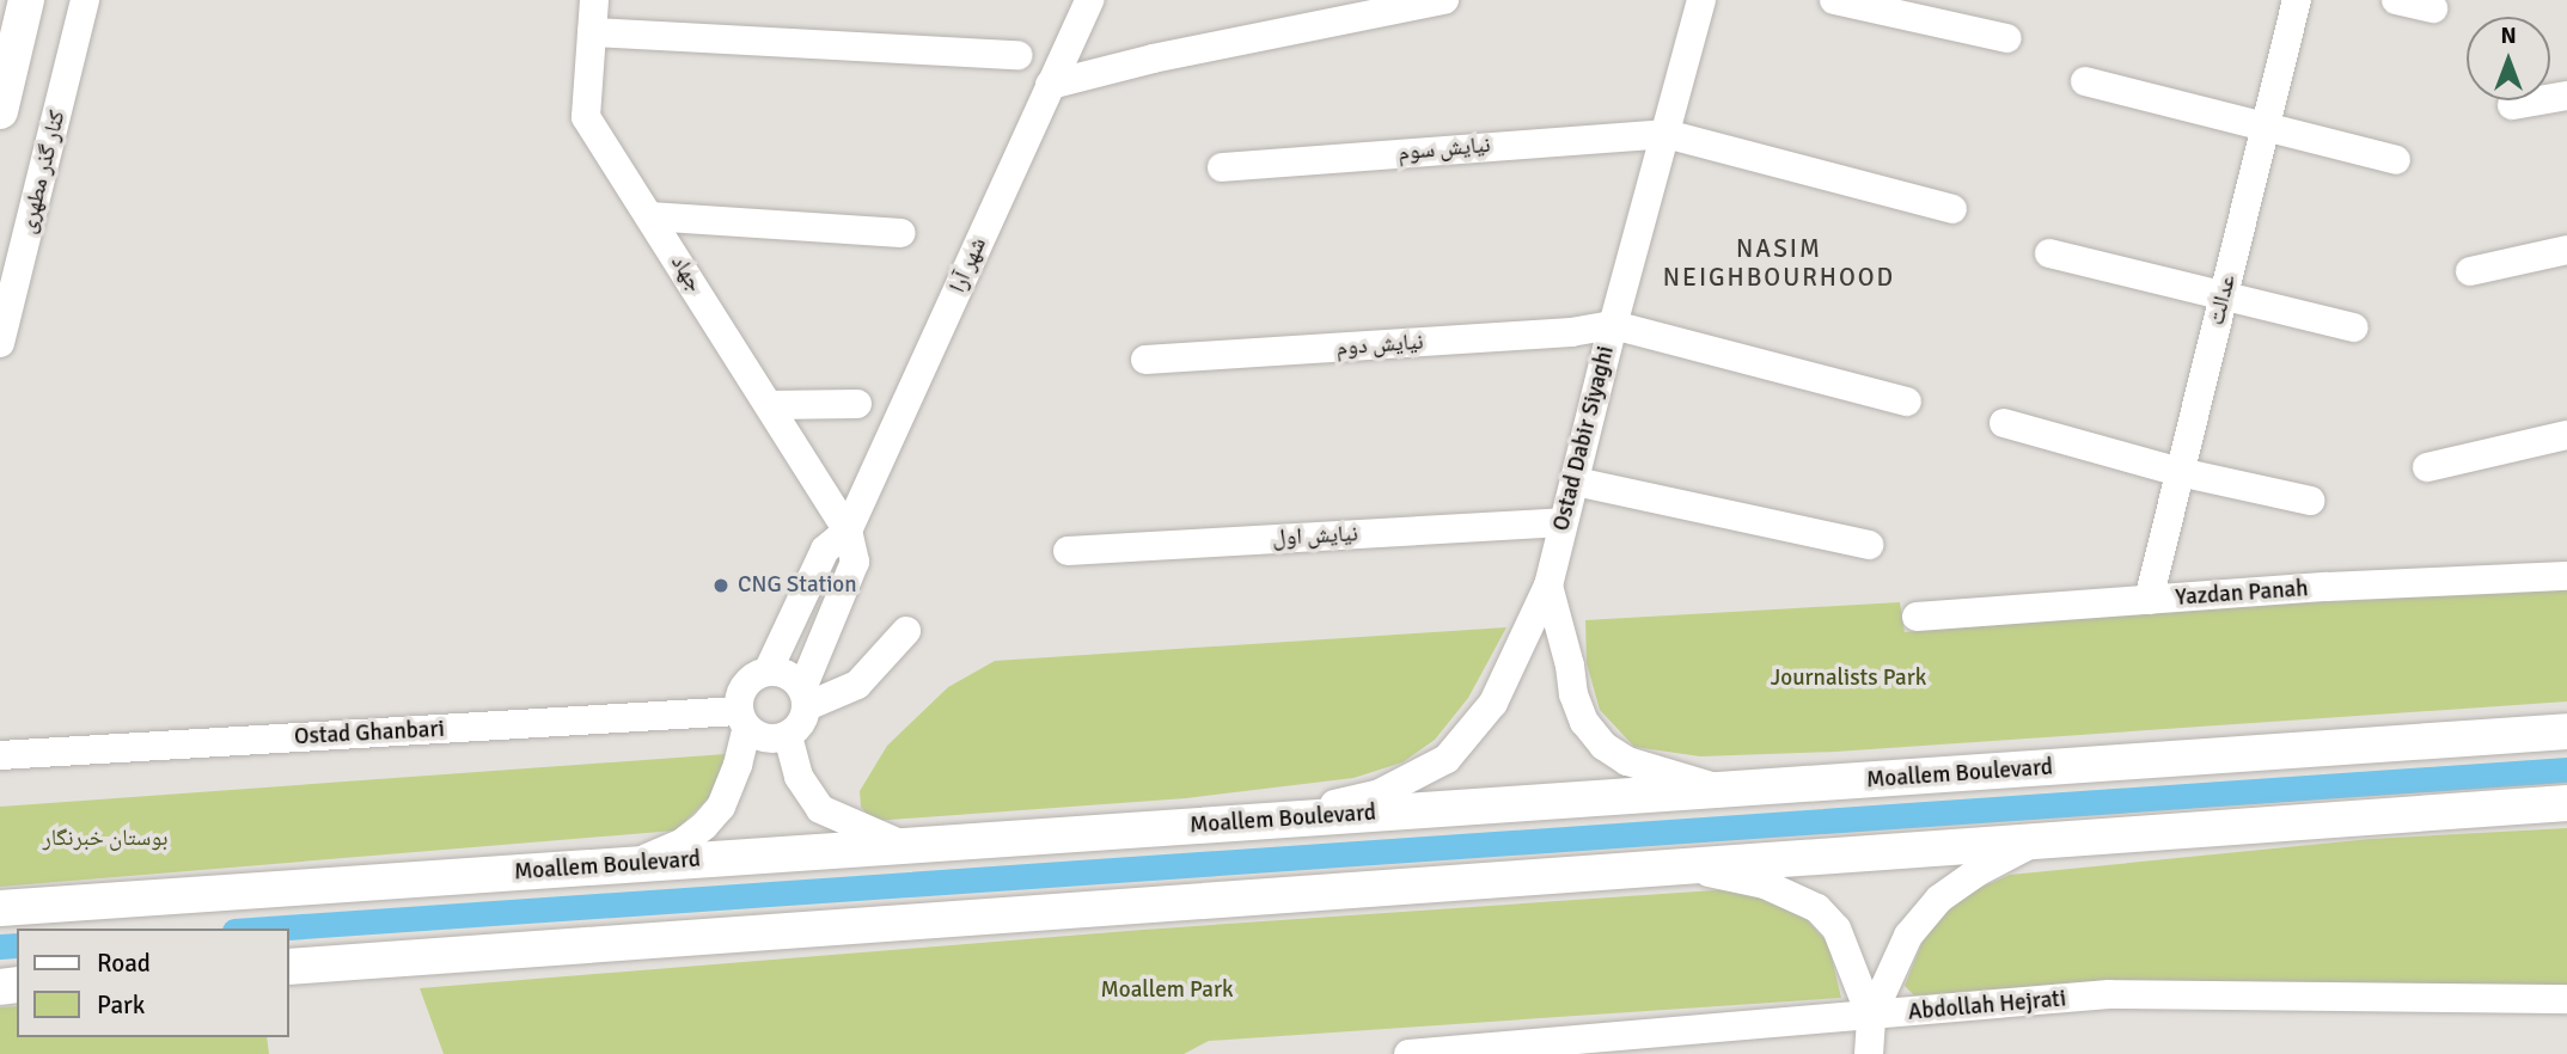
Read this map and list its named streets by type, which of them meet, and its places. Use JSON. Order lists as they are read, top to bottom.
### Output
{
  "streets": {
    "main road": ["Moallem Boulevard"],
    "street": [
      "نیایش سوم",
      "کنار گذر مطهری",
      "شهر آرا",
      "جهاد",
      "عدالت",
      "نیایش دوم",
      "Ostad Dabir Siyaghi",
      "نیایش اول",
      "Yazdan Panah",
      "Ostad Ghanbari",
      "Abdollah Hejrati"
    ]
  },
  "crossings": [
    ["نیایش سوم", "Ostad Dabir Siyaghi"],
    ["شهر آرا", "جهاد"],
    ["شهر آرا", "Ostad Ghanbari"],
    ["شهر آرا", "Moallem Boulevard"],
    ["عدالت", "Yazdan Panah"],
    ["نیایش دوم", "Ostad Dabir Siyaghi"],
    ["Ostad Dabir Siyaghi", "نیایش اول"],
    ["Ostad Dabir Siyaghi", "Moallem Boulevard"]
  ],
  "districts": ["NASIM NEIGHBOURHOOD"],
  "parks": ["Journalists Park", "بوستان خبرنگار", "Moallem Park"],
  "places": ["CNG Station"],
  "legend": ["Road", "Park"],
  "north": "top"
}
